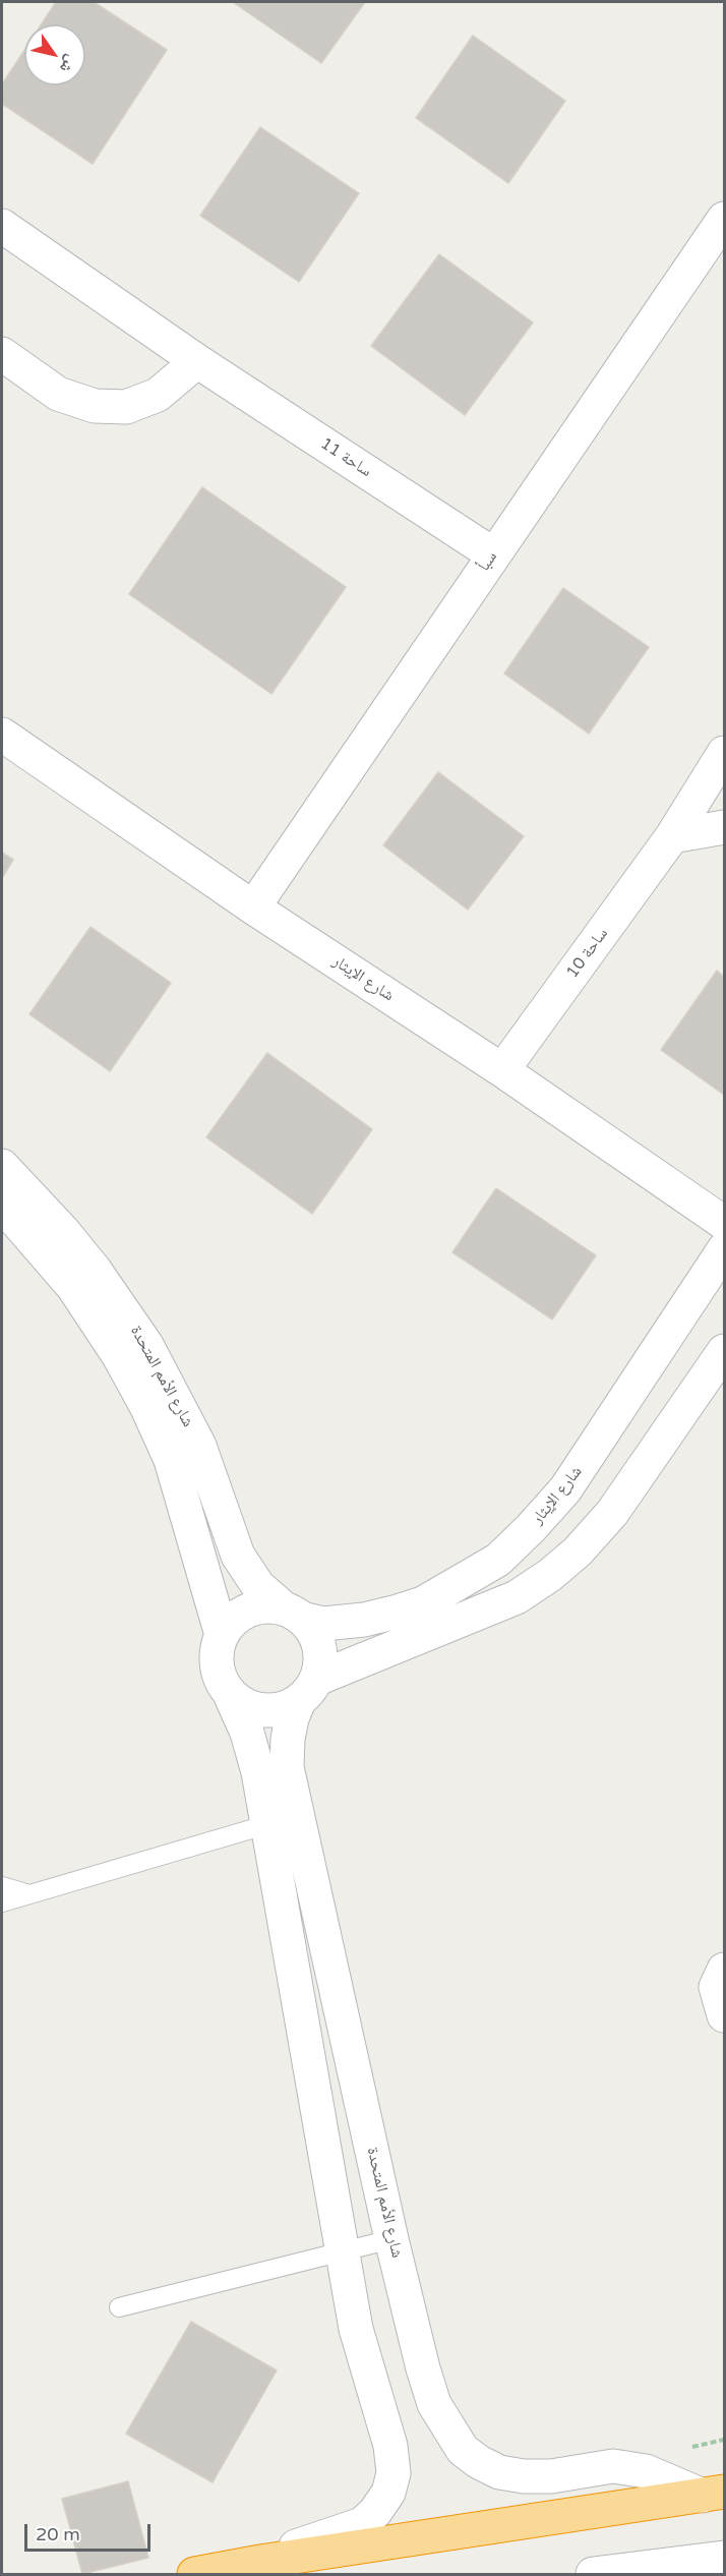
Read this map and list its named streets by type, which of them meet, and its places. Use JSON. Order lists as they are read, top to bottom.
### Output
{
  "streets": {
    "street": [
      "ساحة 11",
      "سبأ",
      "ساحة 10",
      "شارع الإيثار",
      "شارع الأمم المتحدة"
    ]
  },
  "crossings": [
    ["ساحة 11", "سبأ"],
    ["سبأ", "شارع الإيثار"],
    ["ساحة 10", "شارع الإيثار"],
    ["شارع الإيثار", "شارع الأمم المتحدة"]
  ],
  "scale_bar": "20 m",
  "north": "bottom right"
}
